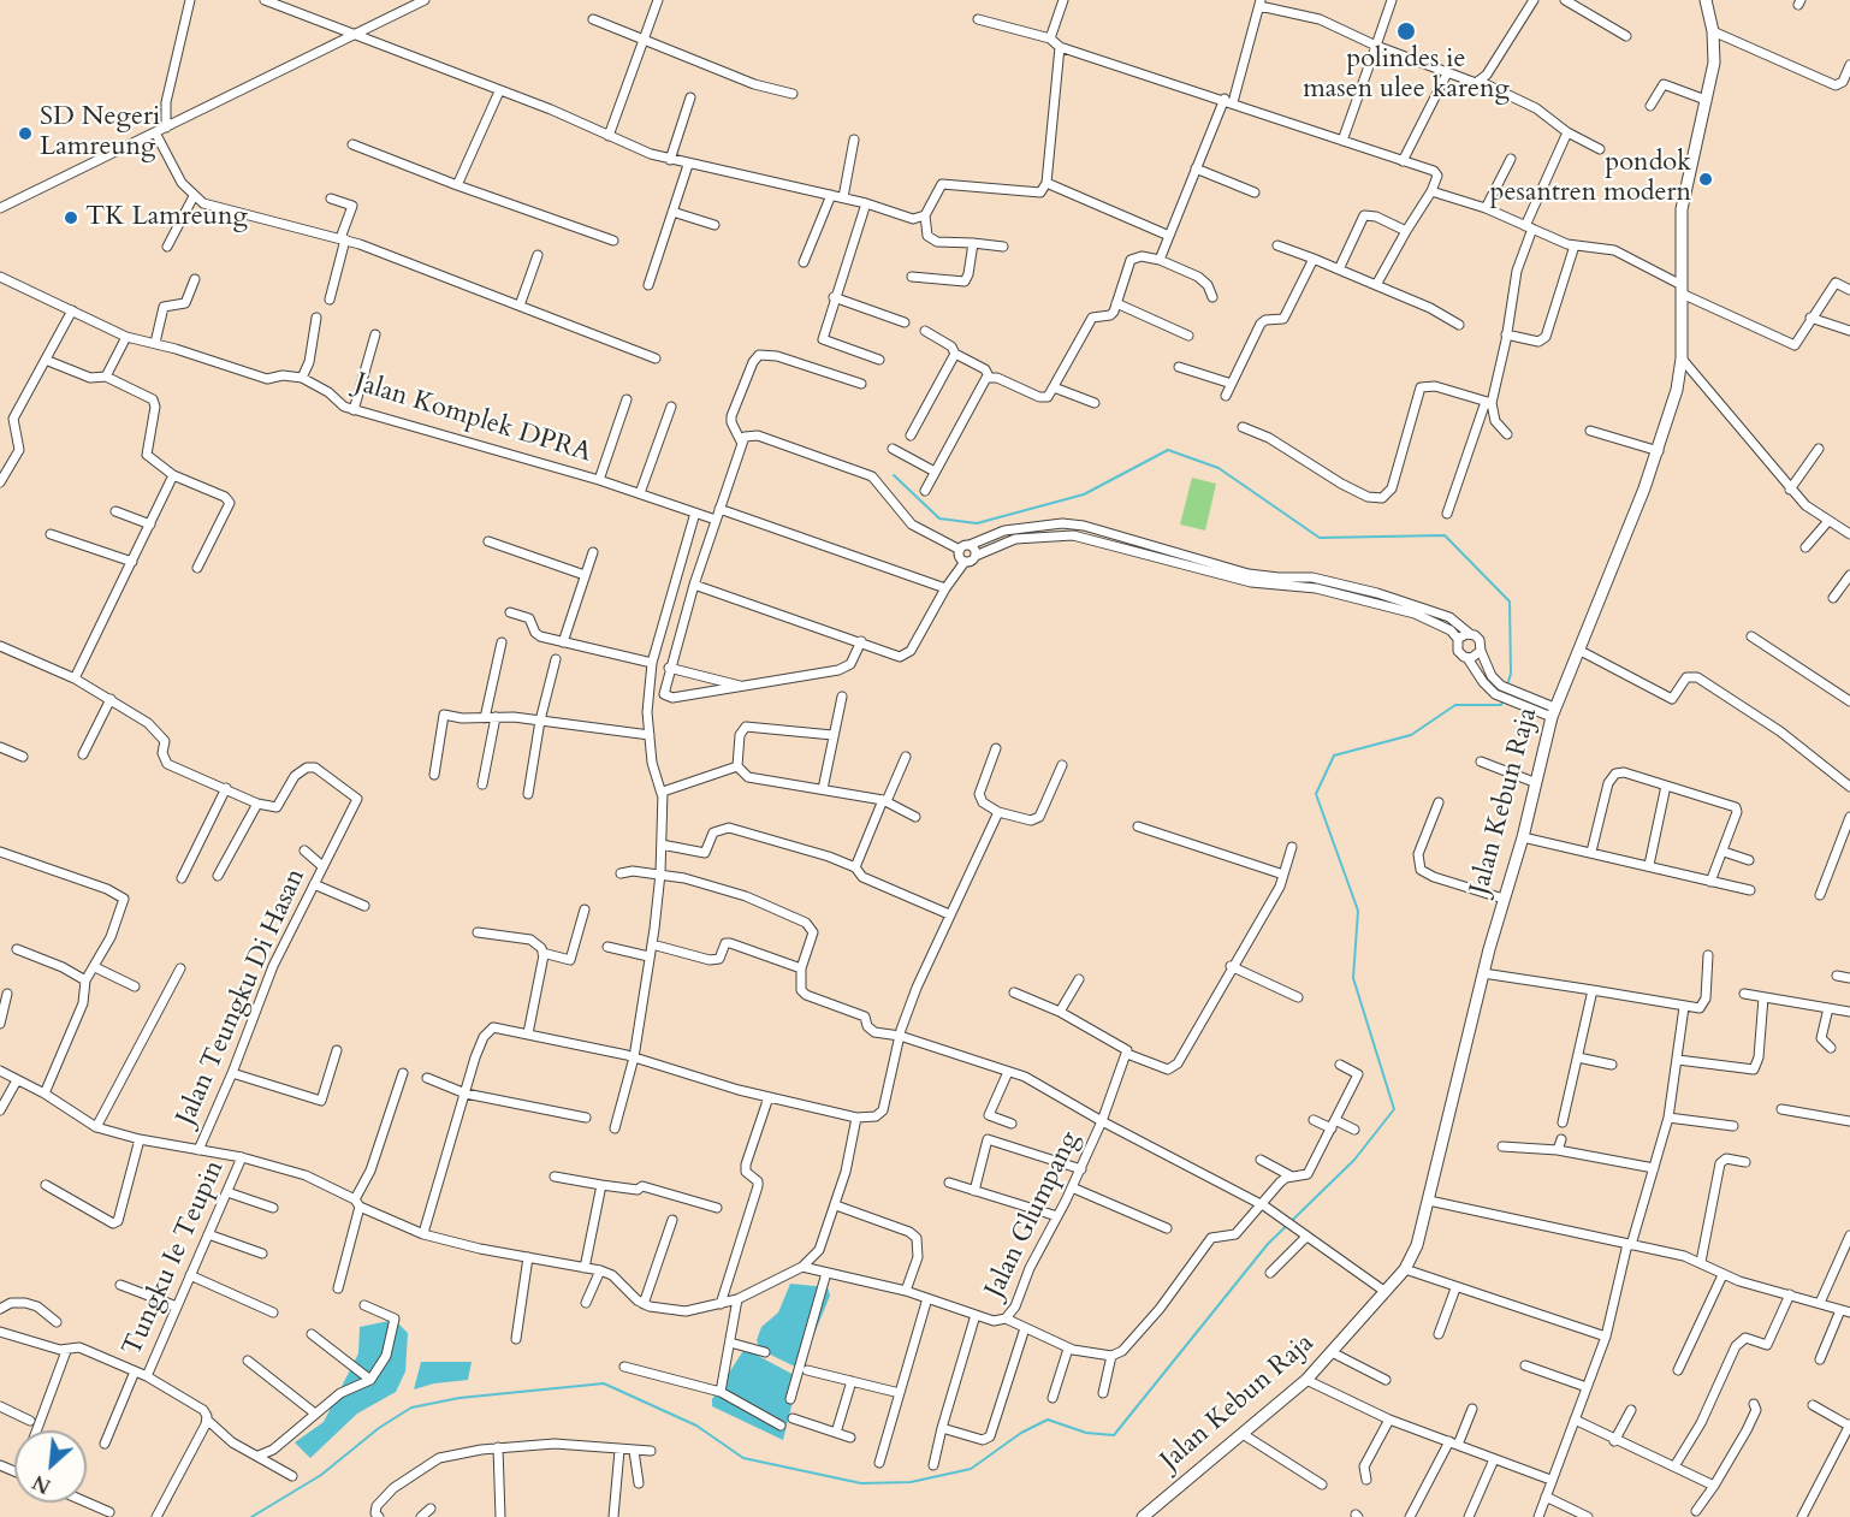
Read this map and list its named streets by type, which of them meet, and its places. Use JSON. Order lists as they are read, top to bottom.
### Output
{
  "streets": {
    "street": [
      "Jalan Komplek DPRA",
      "Jalan Kebun Raja",
      "Jalan Teungku Di Hasan",
      "Jalan Glumpang",
      "Tungku Ie Teupin"
    ]
  },
  "crossings": [
    ["Jalan Kebun Raja", "Jalan Glumpang"]
  ],
  "places": [
    "polindes ie masen ulee kareng",
    "SD Negeri Lamreung",
    "pondok pesantren modern",
    "TK Lamreung"
  ],
  "north": "bottom left"
}
